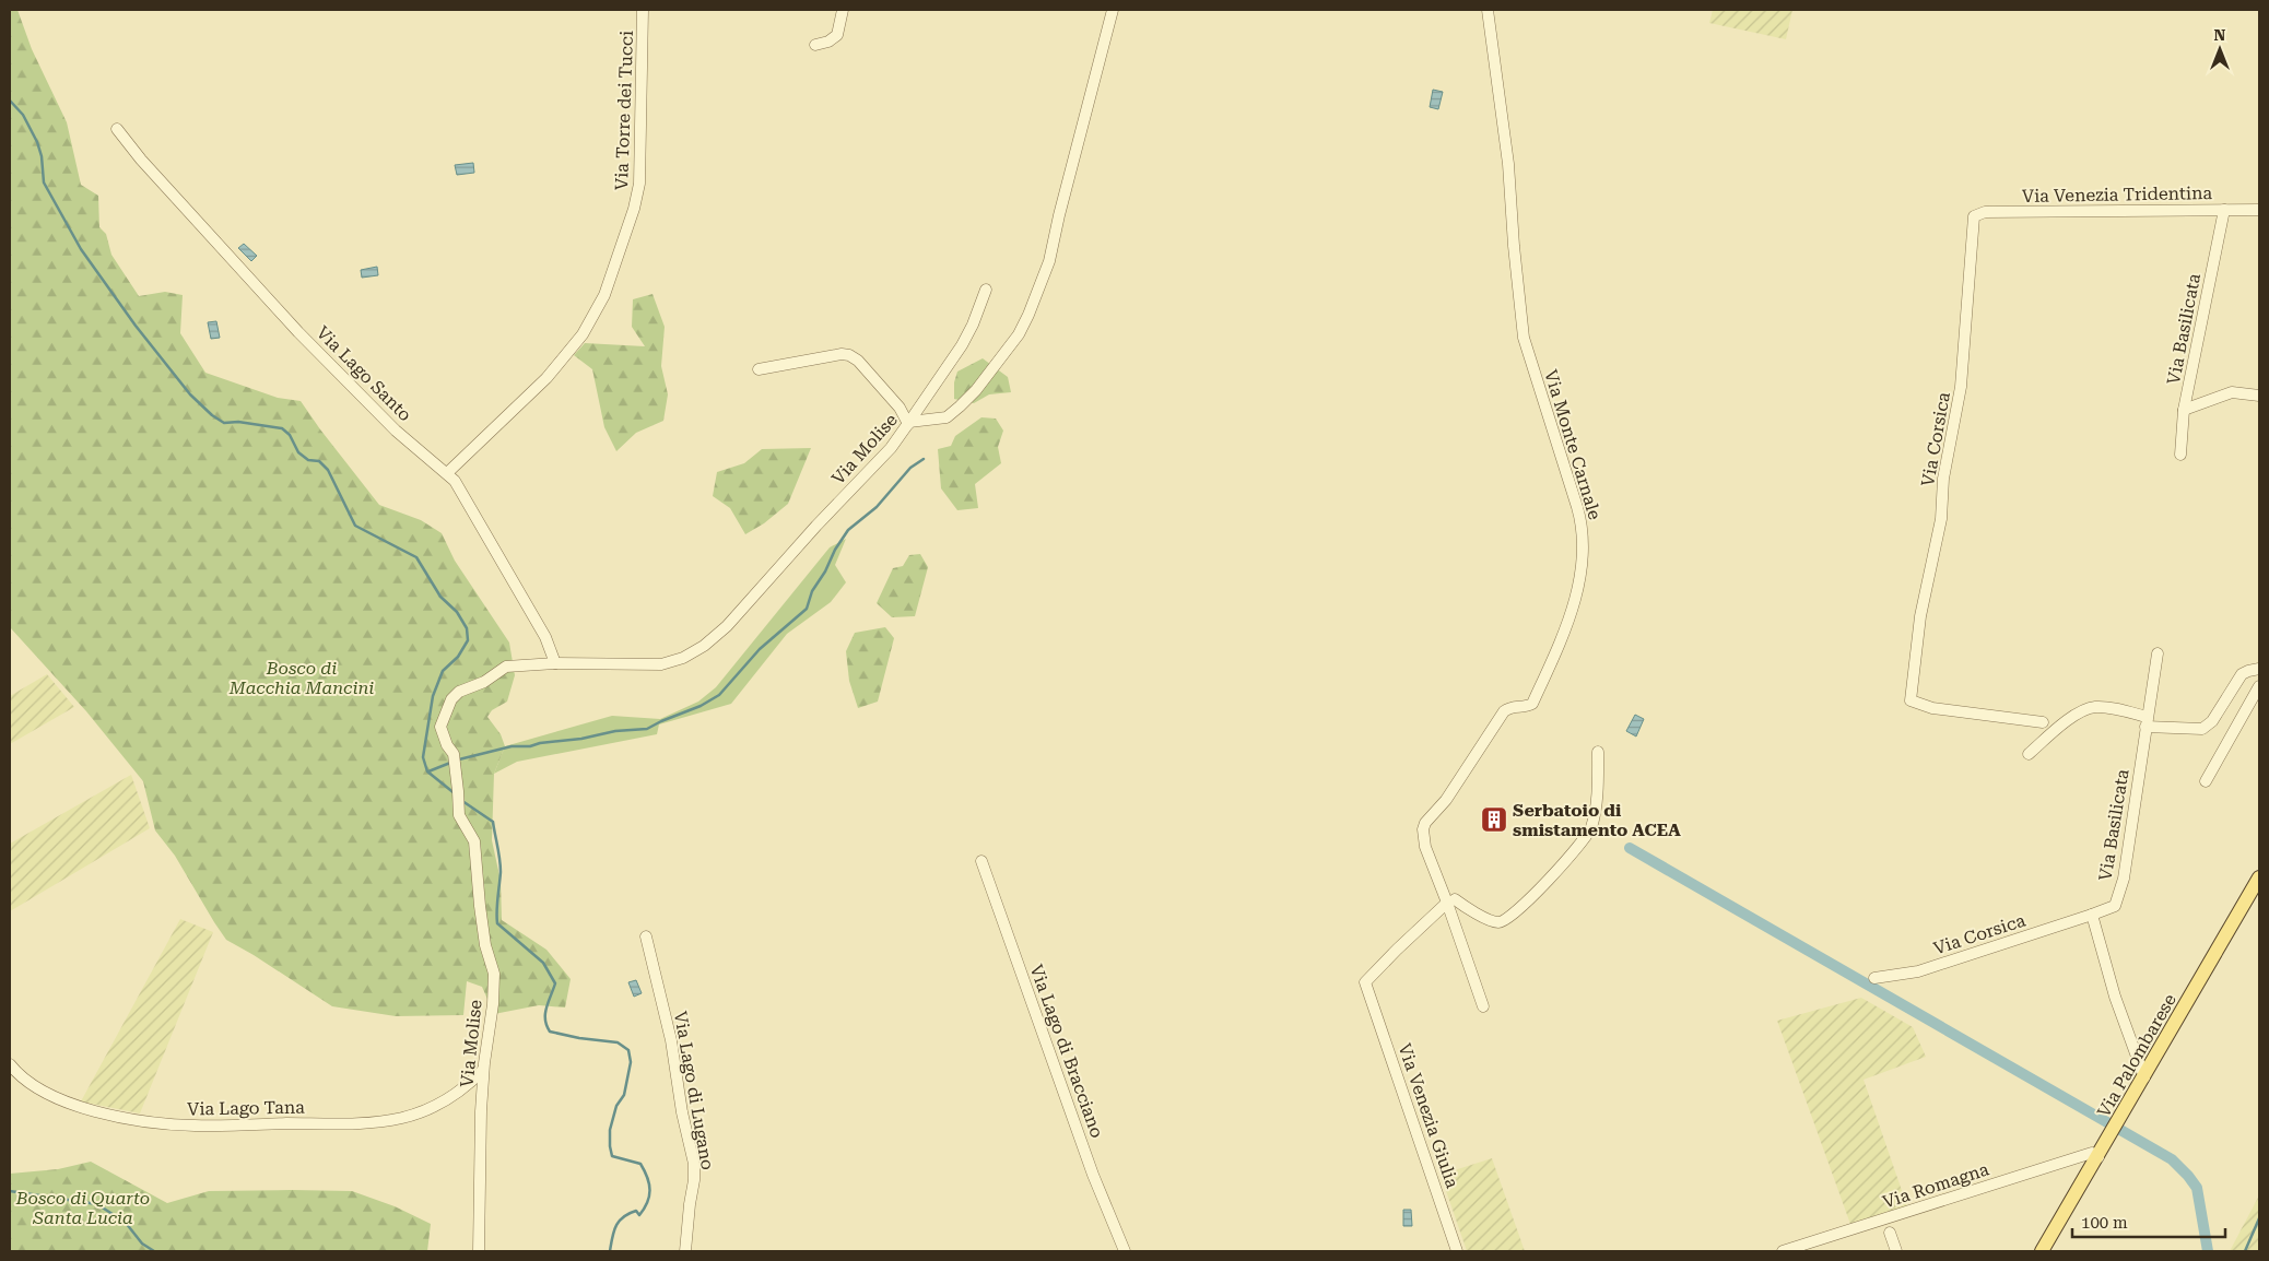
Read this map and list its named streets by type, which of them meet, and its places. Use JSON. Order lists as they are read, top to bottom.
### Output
{
  "streets": {
    "main road": ["Via Palombarese"],
    "street": [
      "Via Torre dei Tucci",
      "Via Venezia Tridentina",
      "Via Basilicata",
      "Via Lago Santo",
      "Via Corsica",
      "Via Monte Carnale",
      "Via Molise",
      "Via Lago di Bracciano",
      "Via Lago di Lugano",
      "Via Lago Tana",
      "Via Venezia Giulia",
      "Via Romagna"
    ]
  },
  "crossings": [
    ["Via Torre dei Tucci", "Via Lago Santo"],
    ["Via Venezia Tridentina", "Via Basilicata"],
    ["Via Venezia Tridentina", "Via Corsica"],
    ["Via Basilicata", "Via Corsica"],
    ["Via Lago Santo", "Via Molise"],
    ["Via Monte Carnale", "Via Venezia Giulia"],
    ["Via Molise", "Via Lago Tana"],
    ["Via Palombarese", "Via Romagna"]
  ],
  "parks": ["Bosco di Macchia Mancini", "Bosco di Quarto Santa Lucia"],
  "places": {
    "building": ["Serbatoio di smistamento ACEA"]
  },
  "scale_bar": "100 m",
  "north": "top"
}
